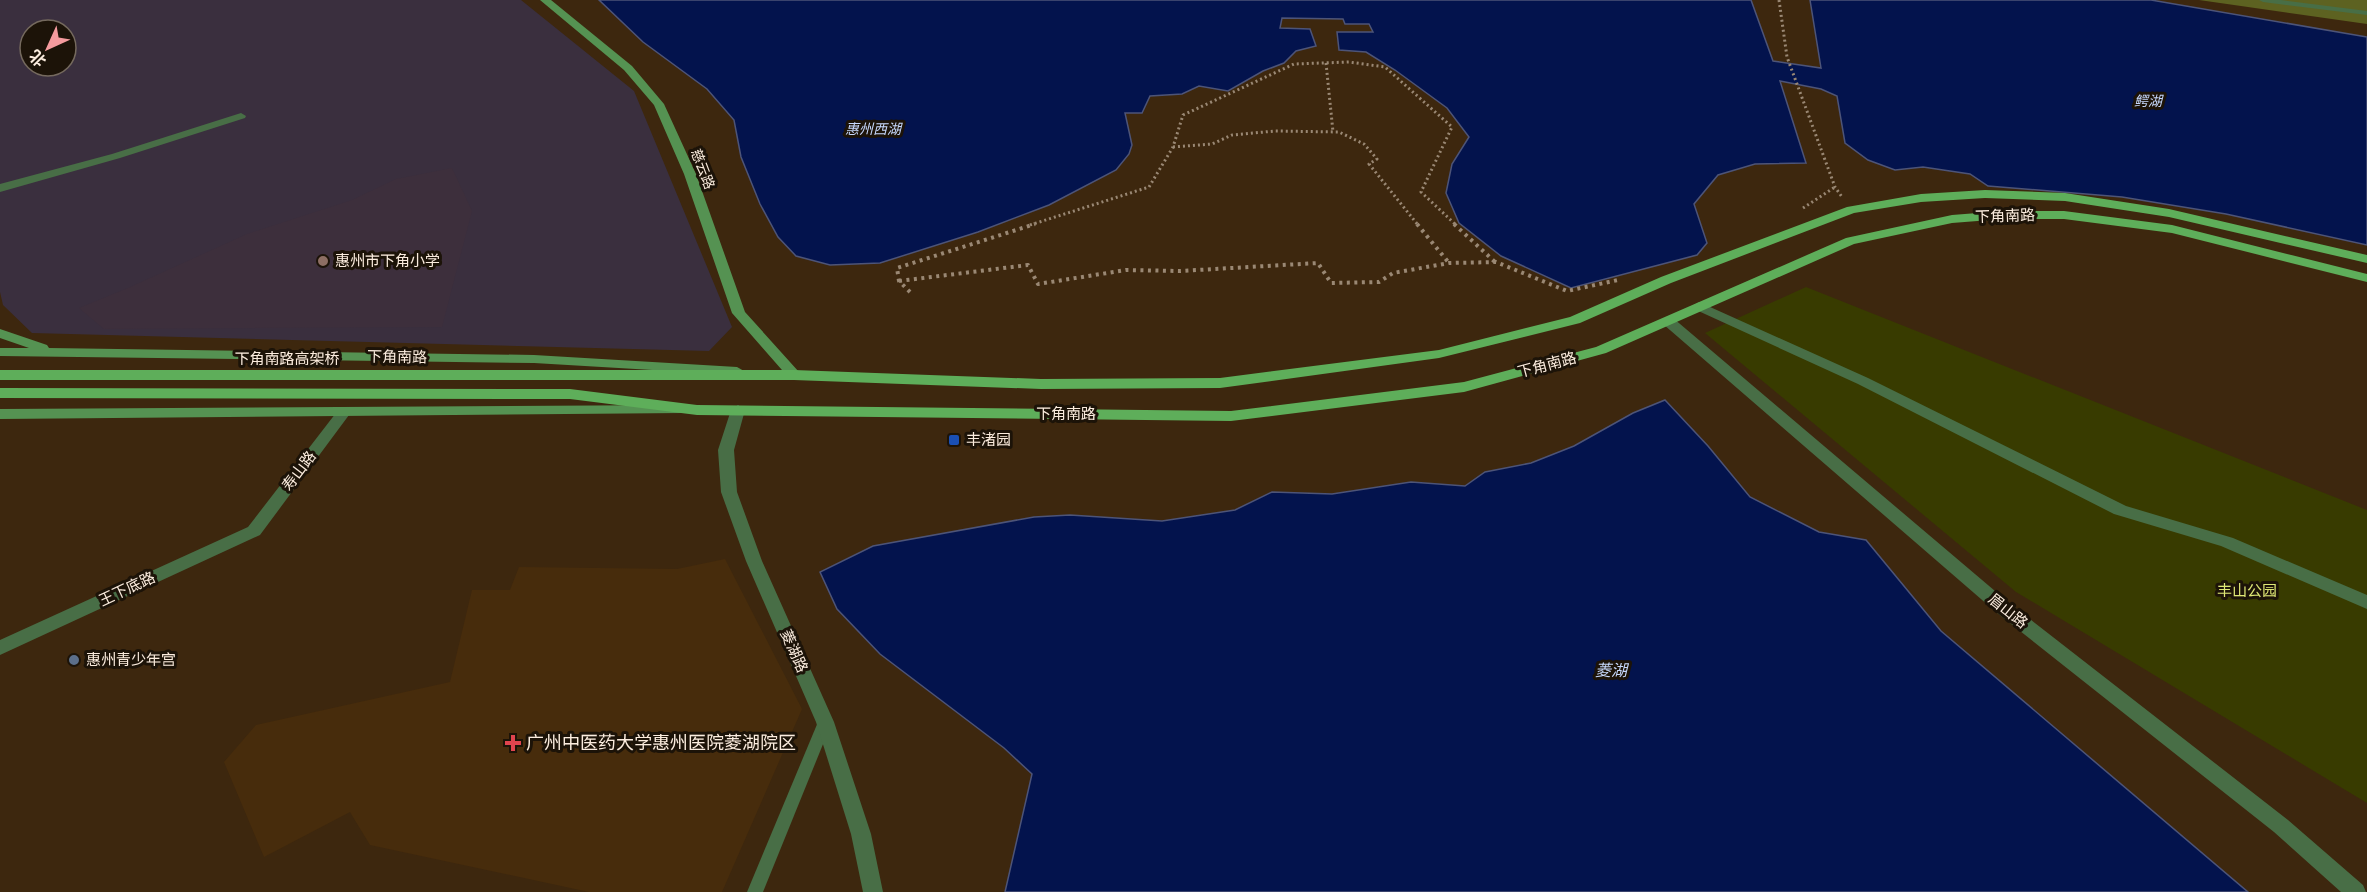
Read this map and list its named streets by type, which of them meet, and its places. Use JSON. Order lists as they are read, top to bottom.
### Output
{
  "streets": {
    "main road": ["慈云路", "下角南路", "下角南路高架桥"],
    "street": [
      "寿山路",
      "王下底路",
      "眉山路",
      "菱湖路"
    ]
  },
  "crossings": [
    ["慈云路", "下角南路"],
    ["下角南路", "下角南路高架桥"],
    ["下角南路", "寿山路"],
    ["下角南路", "眉山路"],
    ["下角南路", "菱湖路"],
    ["寿山路", "王下底路"]
  ],
  "water": ["鳄湖", "惠州西湖", "菱湖"],
  "parks": ["丰山公园"],
  "places": {
    "other": ["惠州市下角小学", "惠州青少年宫"],
    "transit": ["丰渚园"],
    "health": ["广州中医药大学惠州医院菱湖院区"]
  },
  "north": "bottom left"
}
